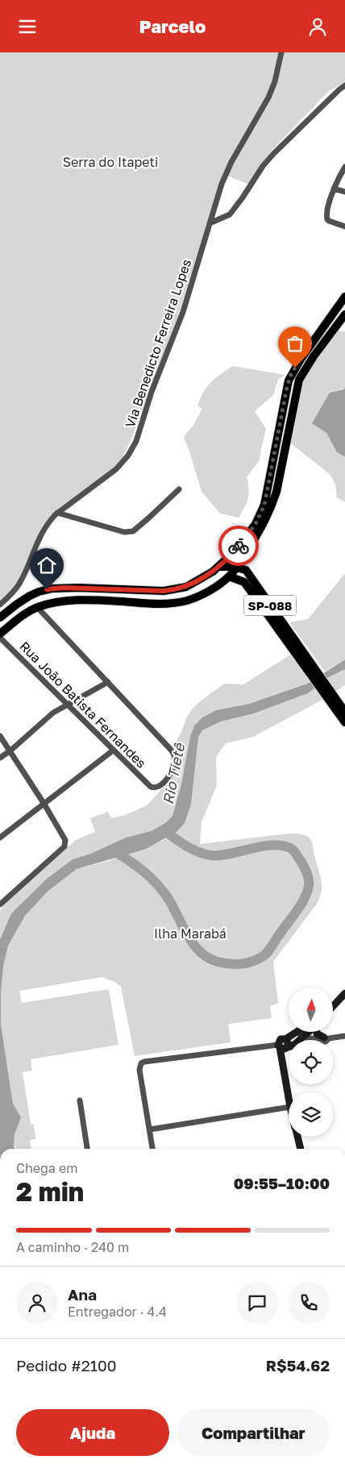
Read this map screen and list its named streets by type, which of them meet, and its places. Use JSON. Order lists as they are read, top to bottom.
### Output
{
  "streets": {
    "main road": ["SP-088"],
    "street": ["Via Benedicto Ferreira Lopes", "Rua João Batista Fernandes"]
  },
  "water": ["Rio Tietê"],
  "parks": ["Serra do Itapeti", "Ilha Marabá"],
  "north": "top",
  "page": {
    "header": "Parcelo",
    "heading": ["2 min", "Chega em", "09:55–10:00"],
    "panel": [
      "Ana",
      "Entregador · 4.4",
      "Pedido #2100",
      "R$54.62"
    ],
    "bar": "A caminho · 240 m",
    "buttons": ["Ajuda", "Compartilhar"]
  }
}
